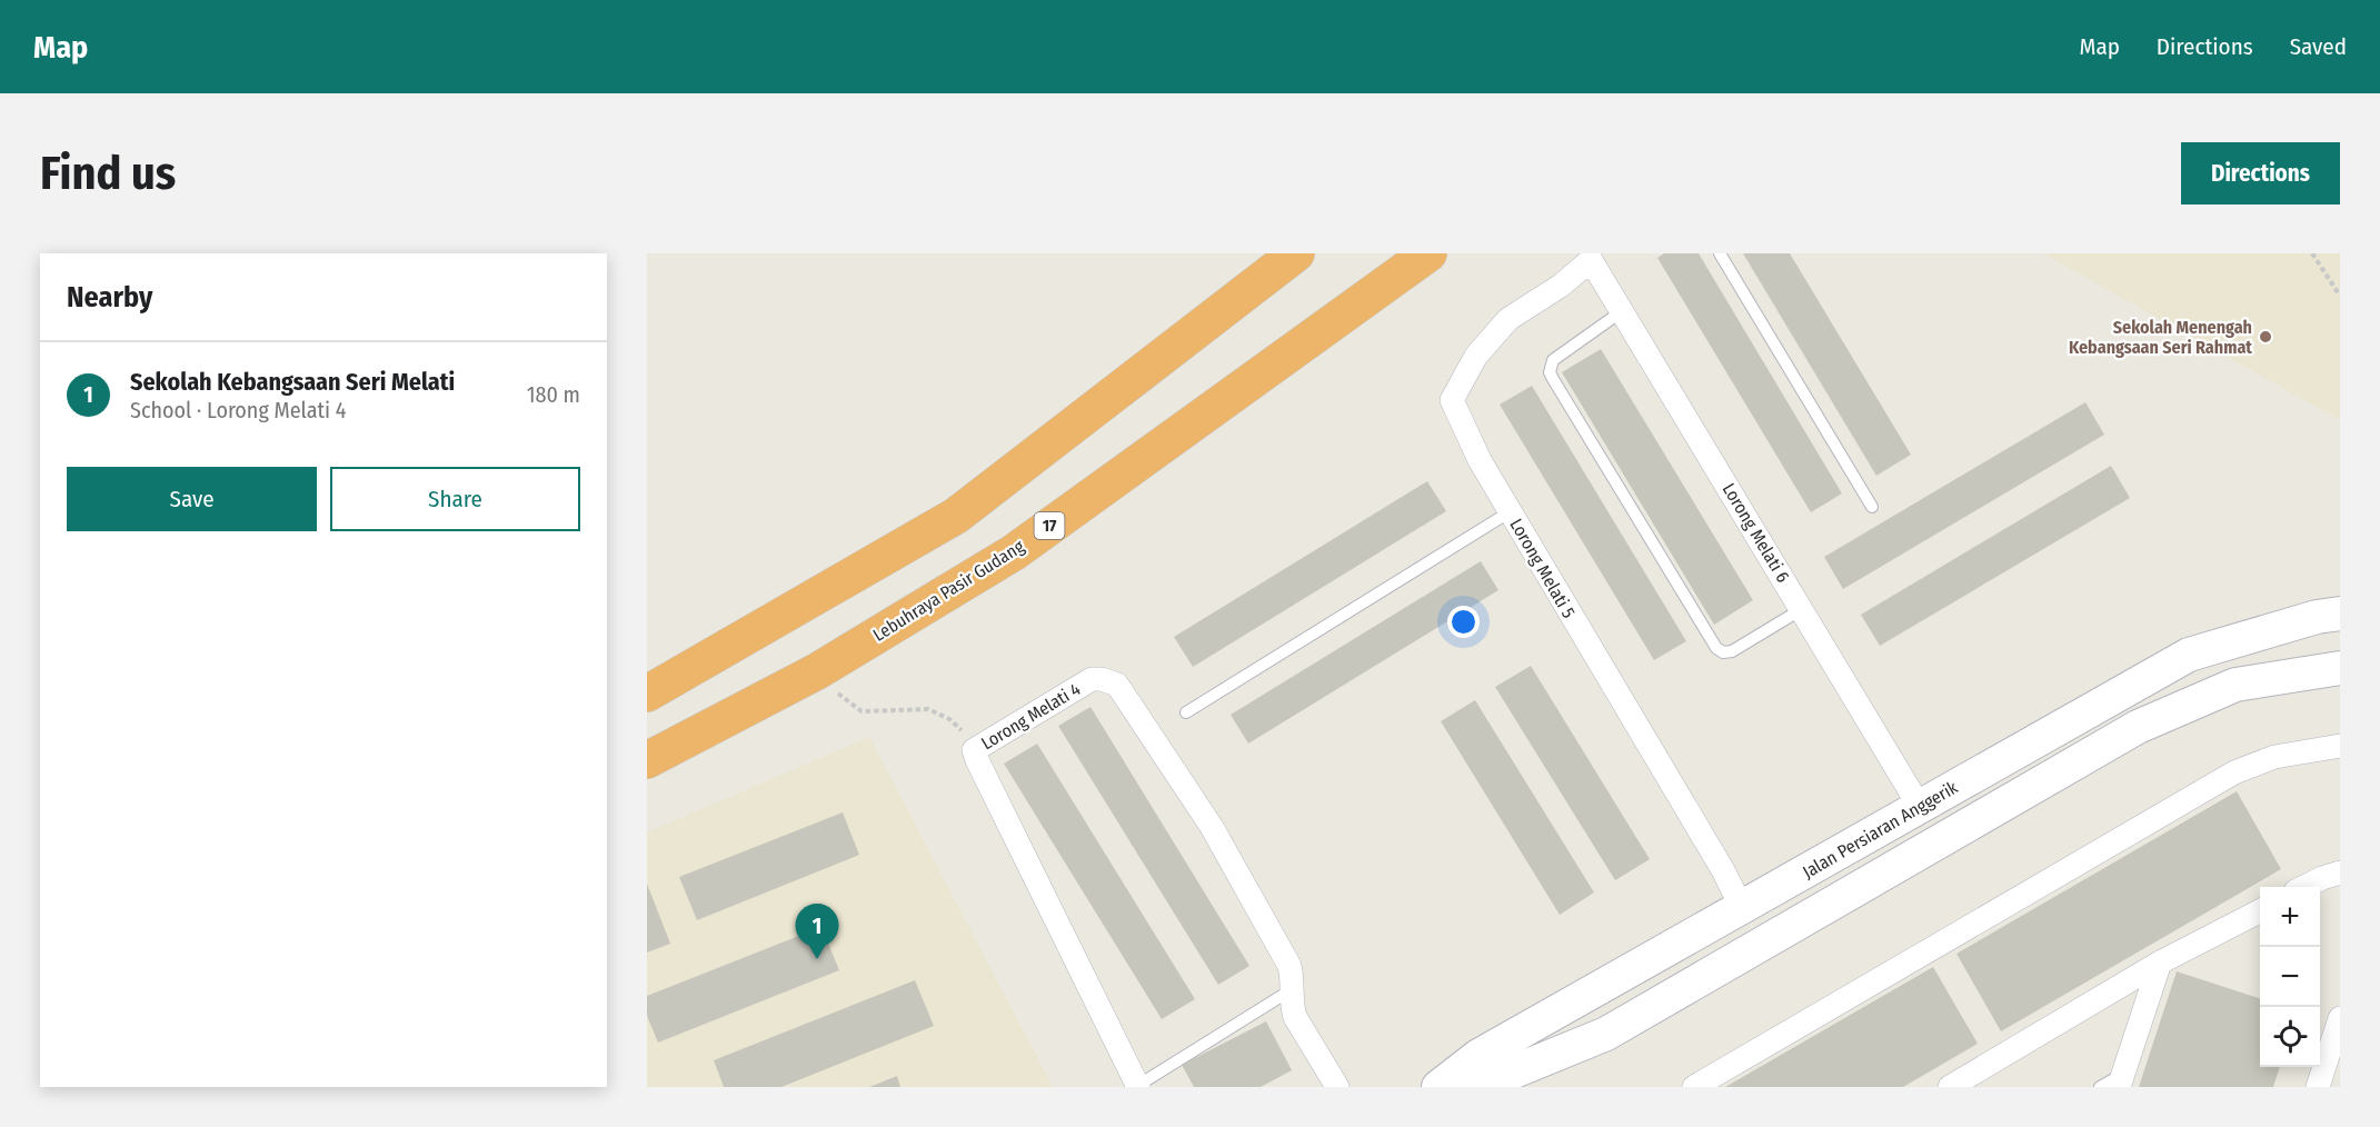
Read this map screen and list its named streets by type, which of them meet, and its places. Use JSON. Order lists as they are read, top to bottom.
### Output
{
  "streets": {
    "highway": ["17", "Lebuhraya Pasir Gudang"],
    "street": [
      "Lorong Melati 6",
      "Lorong Melati 5",
      "Lorong Melati 4",
      "Jalan Persiaran Anggerik"
    ]
  },
  "crossings": [
    ["Lorong Melati 6", "Lorong Melati 5"],
    ["Lorong Melati 6", "Jalan Persiaran Anggerik"],
    ["Lorong Melati 5", "Jalan Persiaran Anggerik"]
  ],
  "places": ["Sekolah Menengah Kebangsaan Seri Rahmat"],
  "page": {
    "header": "Map",
    "nav": ["Map", "Directions", "Saved"],
    "buttons": [
      "Directions",
      ["Save", "Share"]
    ],
    "title": "Find us",
    "heading": "Nearby",
    "list": [
      {
        "mark": "1",
        "name": "Sekolah Kebangsaan Seri Melati",
        "note": "School · Lorong Melati 4",
        "value": "180 m"
      }
    ],
    "map_buttons": ["+", "−"],
    "pins": "1"
  }
}
